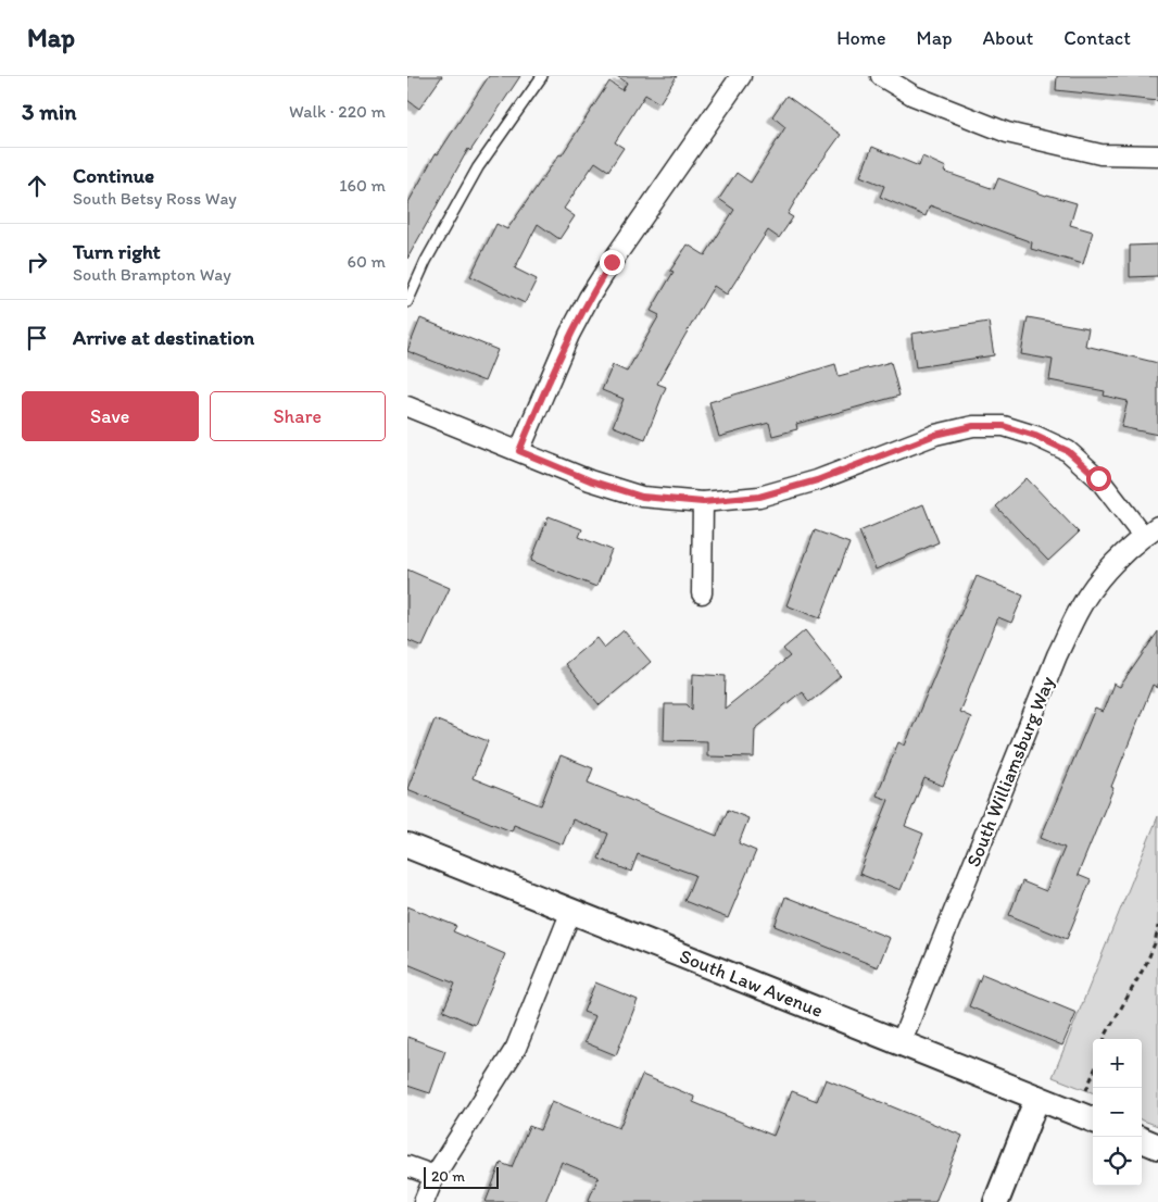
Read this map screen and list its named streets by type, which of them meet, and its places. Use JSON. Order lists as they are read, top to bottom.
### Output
{
  "streets": {
    "street": ["South Williamsburg Way", "South Law Avenue"]
  },
  "crossings": [
    ["South Williamsburg Way", "South Law Avenue"]
  ],
  "scale_bar": "20 m",
  "page": {
    "header": "Map",
    "nav": [
      "Home",
      "Map",
      "About",
      "Contact"
    ],
    "heading": ["3 min", "Walk · 220 m"],
    "list": [
      ["Continue", "South Betsy Ross Way", "160 m"],
      ["Turn right", "South Brampton Way", "60 m"],
      "Arrive at destination"
    ],
    "buttons": ["Save", "Share"],
    "map_buttons": ["+", "−"],
    "scale": "20 m"
  }
}
